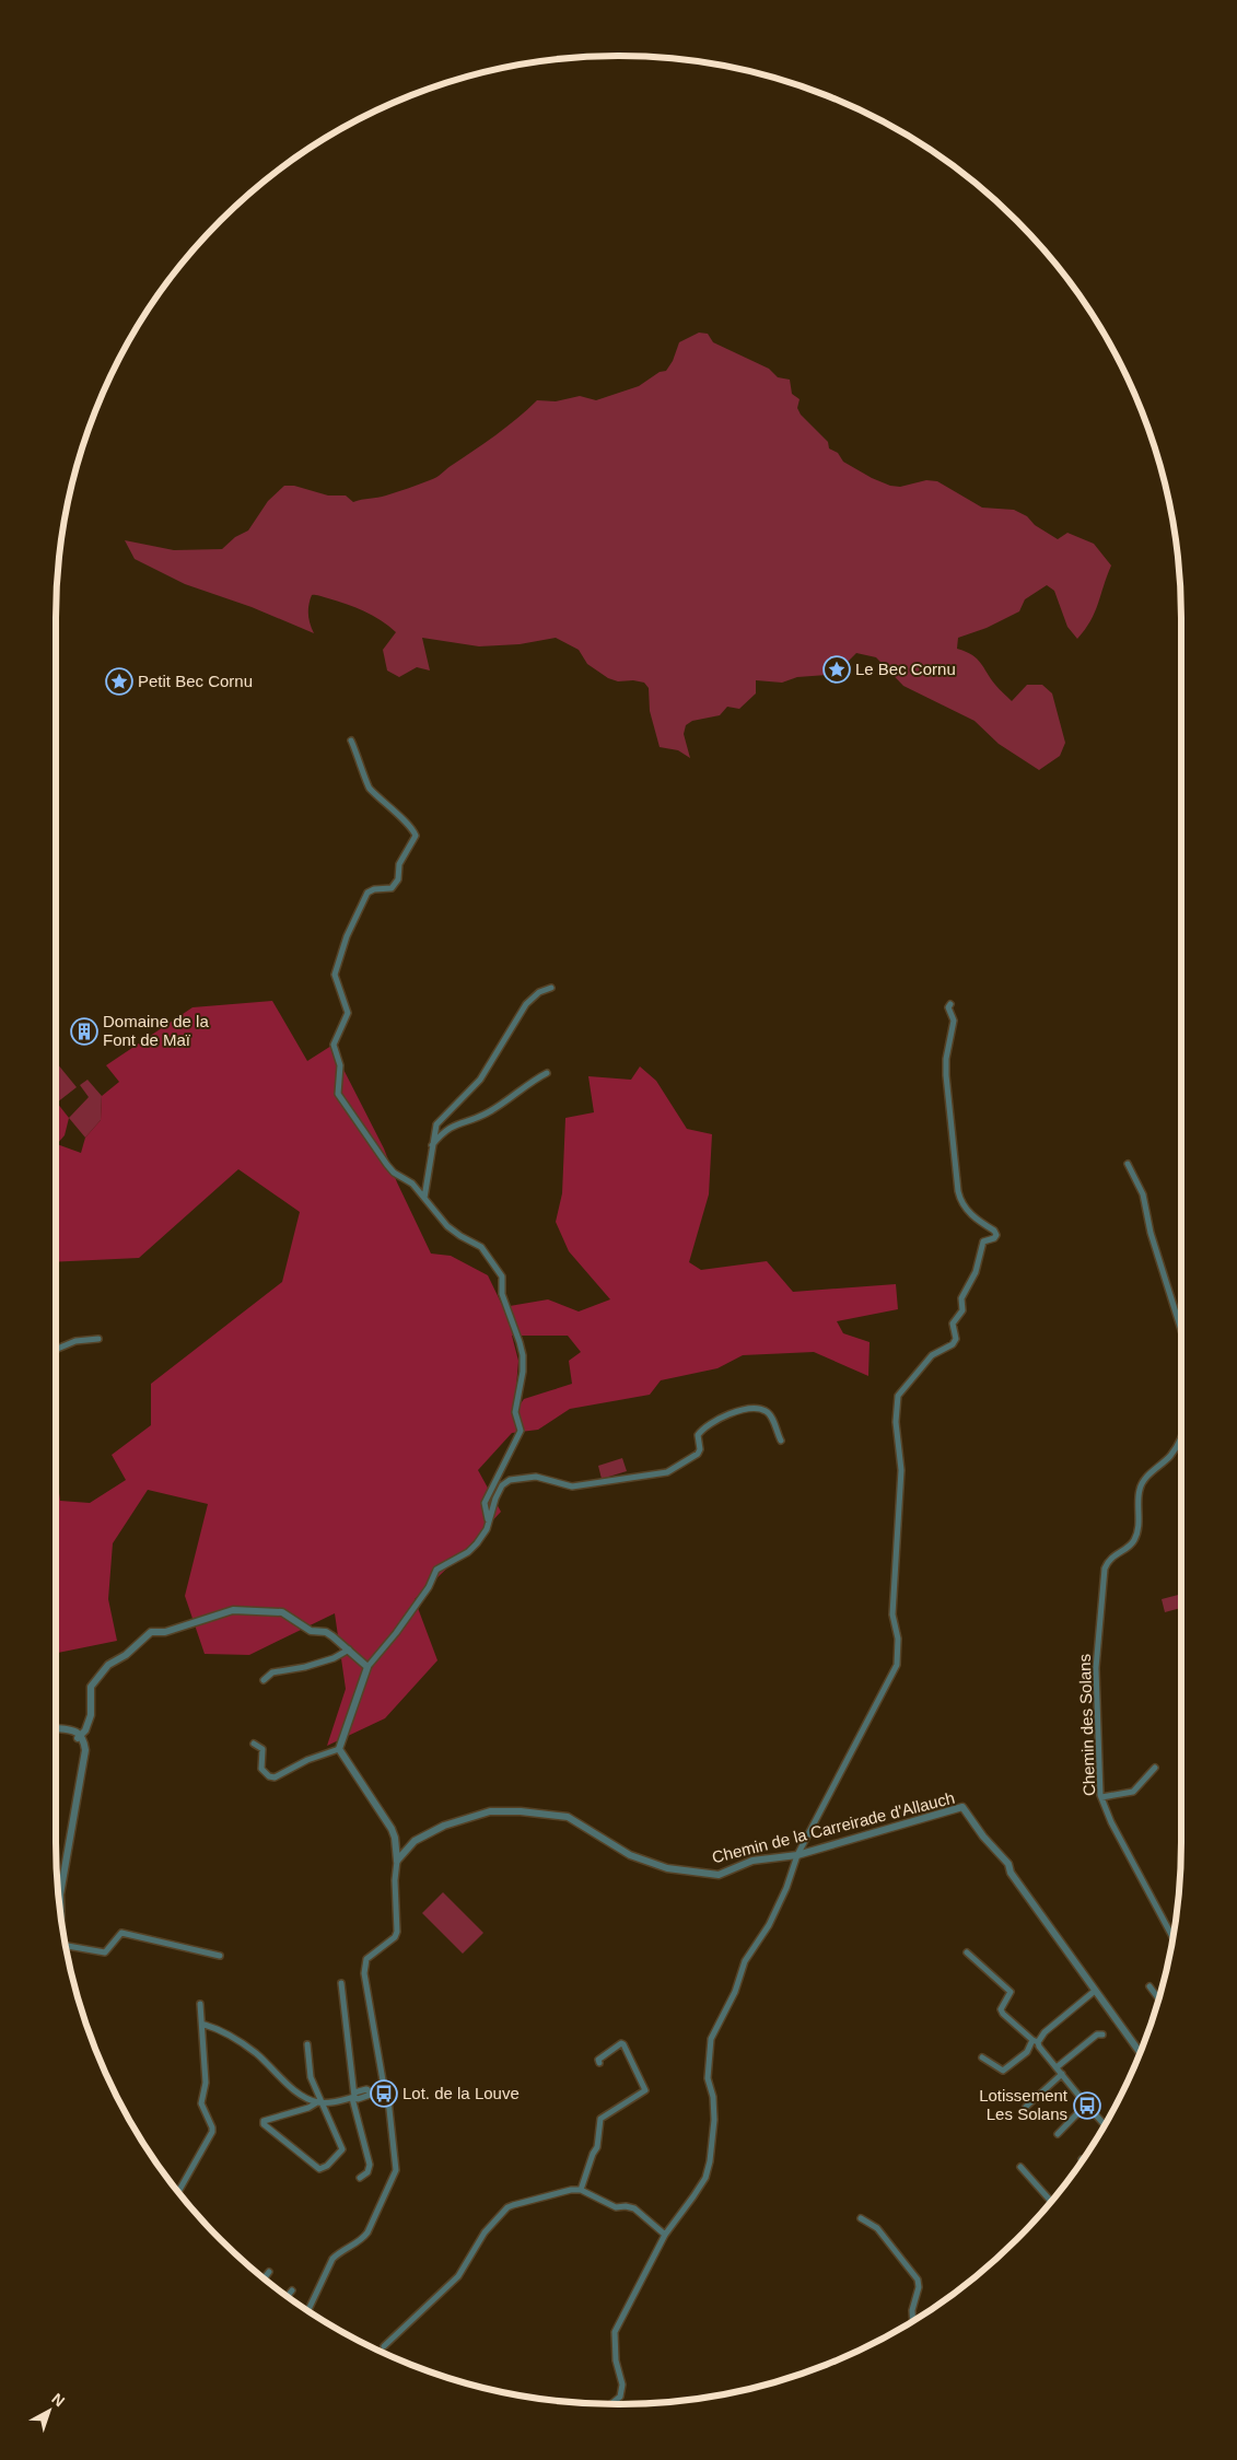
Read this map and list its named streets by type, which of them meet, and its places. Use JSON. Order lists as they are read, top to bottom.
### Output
{
  "streets": {
    "street": ["Chemin des Solans", "Chemin de la Carreirade d'Allauch"]
  },
  "places": {
    "place": ["Le Bec Cornu", "Petit Bec Cornu"],
    "building": ["Domaine de la Font de Maï"],
    "bus stop": ["Lot. de la Louve", "Lotissement Les Solans"]
  },
  "north": "top right"
}
